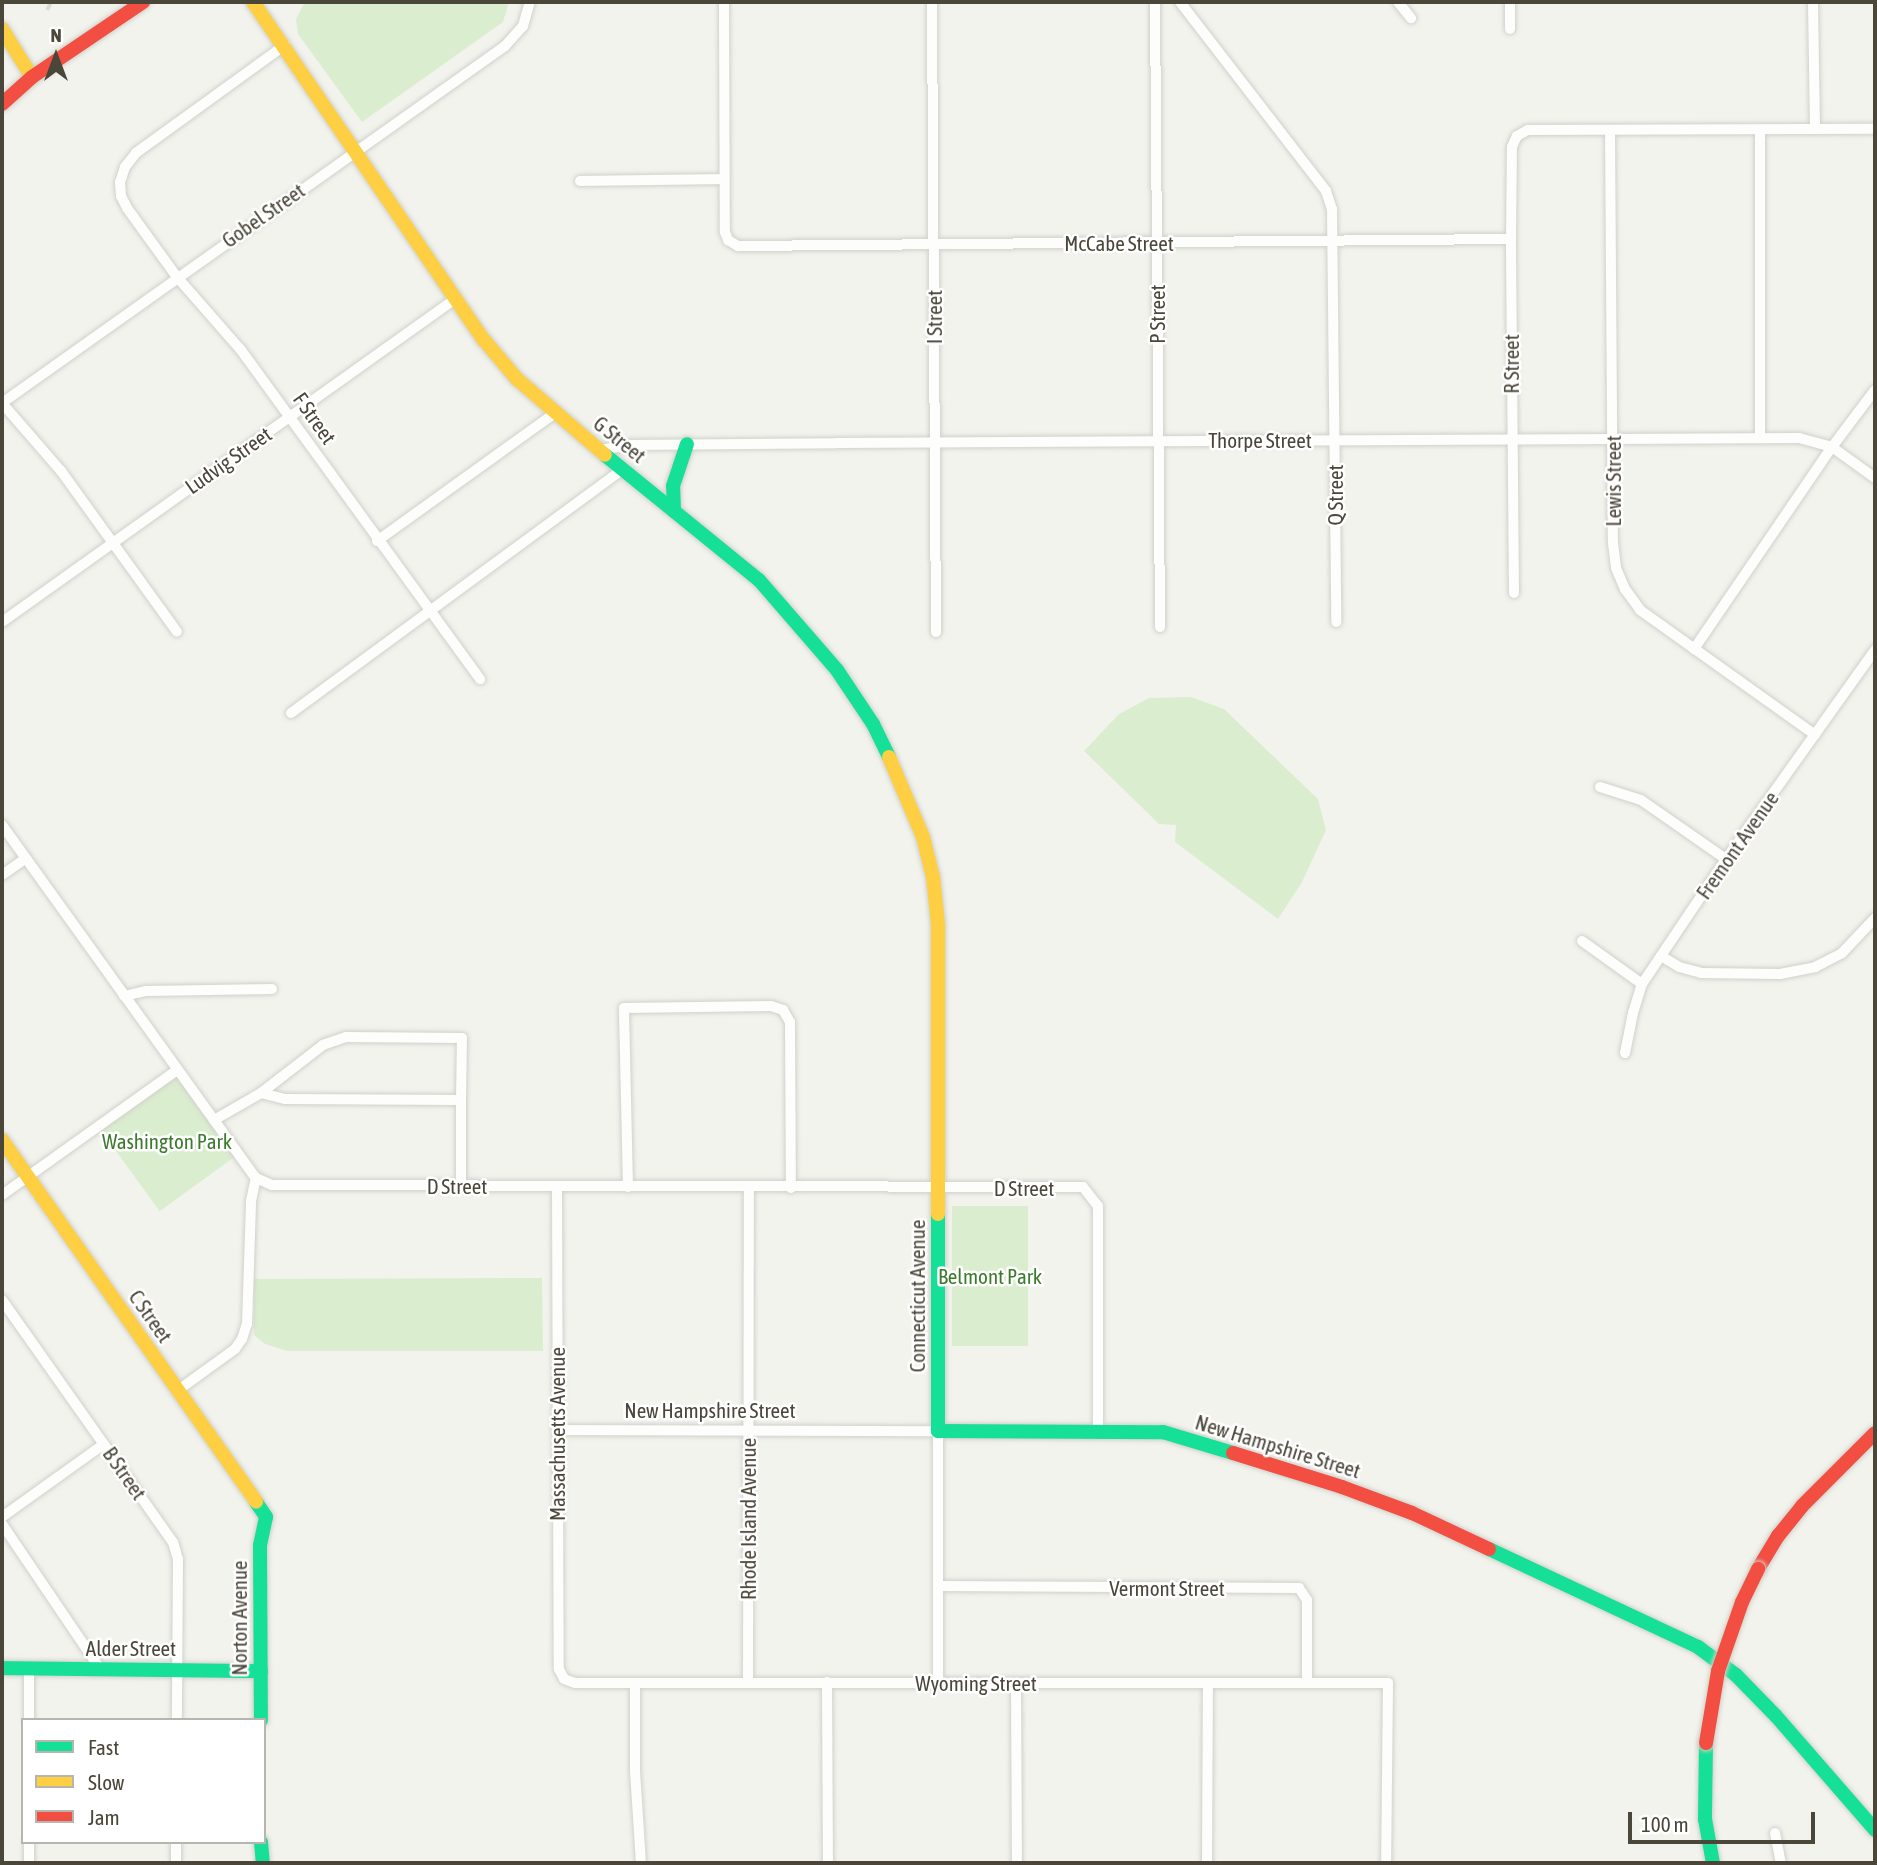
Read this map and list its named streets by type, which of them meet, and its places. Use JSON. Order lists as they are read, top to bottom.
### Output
{
  "streets": {
    "street": [
      "Gobel Street",
      "McCabe Street",
      "P Street",
      "I Street",
      "R Street",
      "F Street",
      "G Street",
      "Thorpe Street",
      "Ludvig Street",
      "Lewis Street",
      "Q Street",
      "Fremont Avenue",
      "D Street",
      "Connecticut Avenue",
      "C Street",
      "New Hampshire Street",
      "Massachusetts Avenue",
      "B Street",
      "Rhode Island Avenue",
      "Vermont Street",
      "Norton Avenue",
      "Alder Street",
      "Wyoming Street"
    ]
  },
  "crossings": [
    ["Gobel Street", "F Street"],
    ["Gobel Street", "G Street"],
    ["McCabe Street", "P Street"],
    ["McCabe Street", "I Street"],
    ["McCabe Street", "R Street"],
    ["McCabe Street", "Q Street"],
    ["P Street", "Thorpe Street"],
    ["I Street", "Thorpe Street"],
    ["R Street", "Thorpe Street"],
    ["R Street", "Lewis Street"],
    ["F Street", "G Street"],
    ["F Street", "Ludvig Street"],
    ["G Street", "Thorpe Street"],
    ["G Street", "Ludvig Street"],
    ["G Street", "Connecticut Avenue"],
    ["Thorpe Street", "Lewis Street"],
    ["Thorpe Street", "Q Street"],
    ["Lewis Street", "Fremont Avenue"],
    ["D Street", "Connecticut Avenue"],
    ["D Street", "New Hampshire Street"],
    ["D Street", "Massachusetts Avenue"],
    ["D Street", "Rhode Island Avenue"],
    ["Connecticut Avenue", "New Hampshire Street"],
    ["Connecticut Avenue", "Vermont Street"],
    ["Connecticut Avenue", "Wyoming Street"],
    ["C Street", "Norton Avenue"],
    ["New Hampshire Street", "Massachusetts Avenue"],
    ["New Hampshire Street", "Rhode Island Avenue"],
    ["Massachusetts Avenue", "Wyoming Street"],
    ["B Street", "Alder Street"],
    ["Rhode Island Avenue", "Wyoming Street"],
    ["Vermont Street", "Wyoming Street"],
    ["Norton Avenue", "Alder Street"]
  ],
  "parks": ["Washington Park", "Belmont Park"],
  "legend": ["Fast", "Slow", "Jam"],
  "scale_bar": "100 m",
  "north": "top"
}
